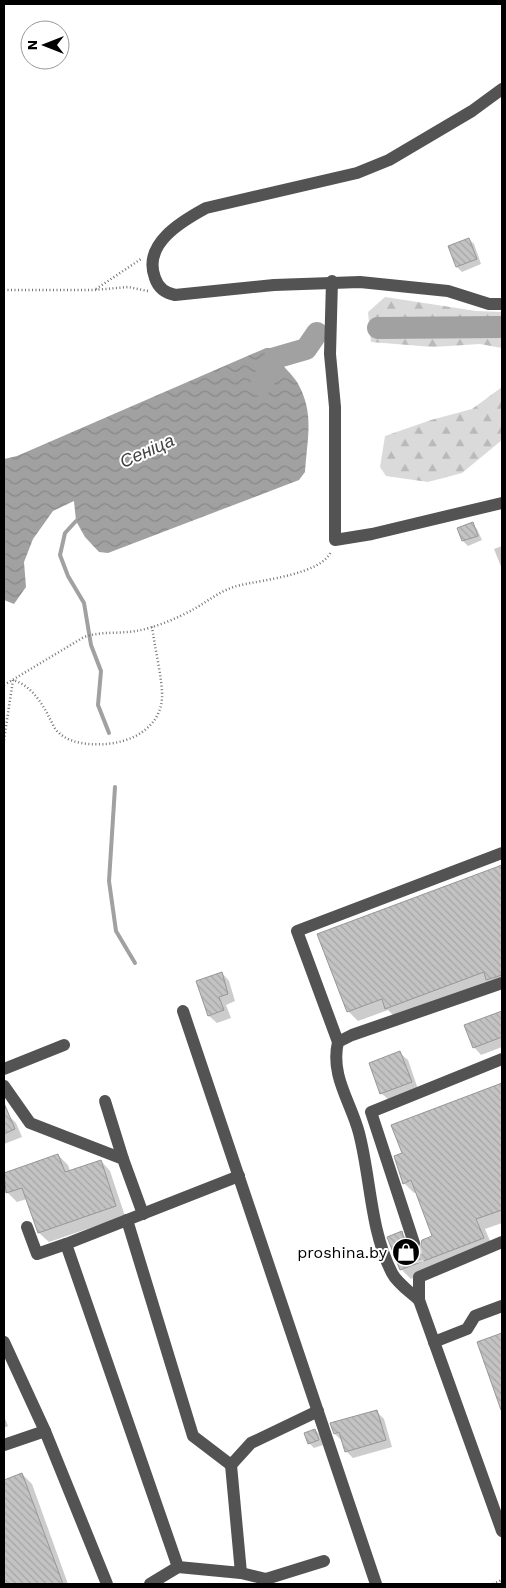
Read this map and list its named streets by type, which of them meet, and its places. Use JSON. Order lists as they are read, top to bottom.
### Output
{
  "water": ["Сеніца"],
  "places": {
    "shop": ["proshina.by"]
  },
  "north": "left"
}
